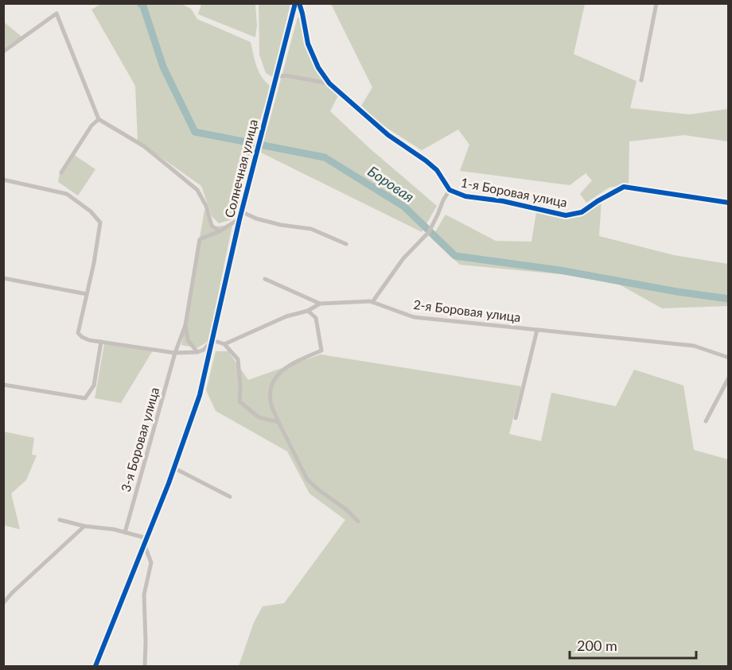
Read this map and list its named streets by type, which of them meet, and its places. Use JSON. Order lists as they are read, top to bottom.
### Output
{
  "streets": {
    "street": [
      "Солнечная улица",
      "1-я Боровая улица",
      "2-я Боровая улица",
      "3-я Боровая улица"
    ]
  },
  "water": ["Боровая"],
  "scale_bar": "200 m"
}
